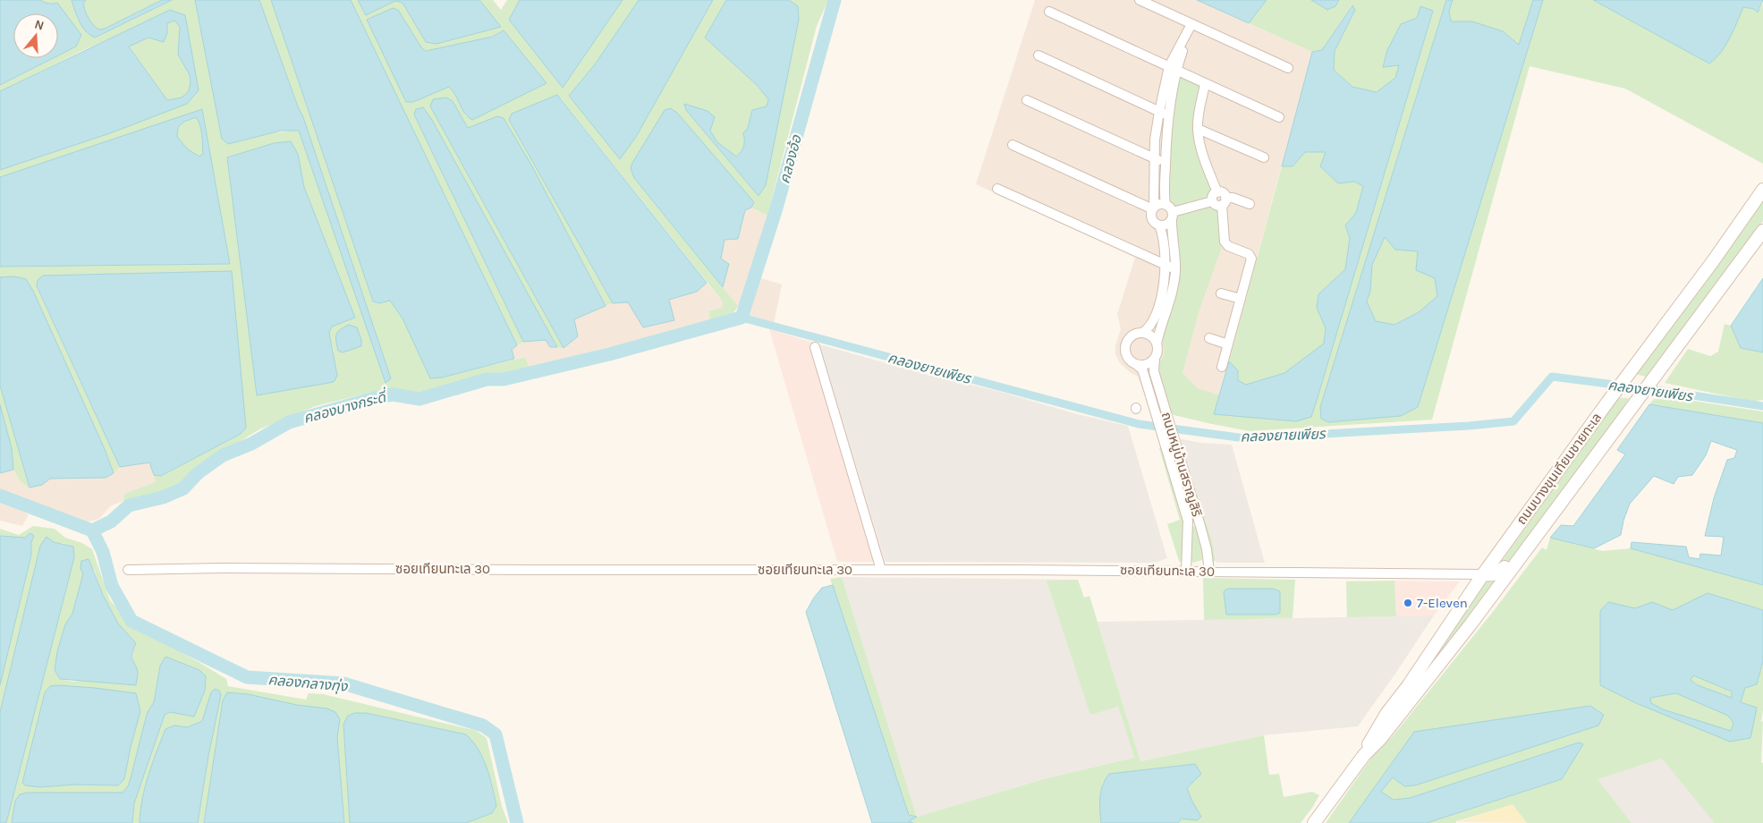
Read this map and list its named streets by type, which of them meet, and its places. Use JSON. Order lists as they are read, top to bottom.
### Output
{
  "streets": {
    "main road": ["ถนนบางขุนเทียนชายทะเล"],
    "street": ["ถนนหมู่บ้านสราญสิริ", "ซอยเทียนทะเล 30"]
  },
  "crossings": [
    ["ถนนหมู่บ้านสราญสิริ", "ซอยเทียนทะเล 30"],
    ["ถนนบางขุนเทียนชายทะเล", "ซอยเทียนทะเล 30"]
  ],
  "water": [
    "คลองอ้อ",
    "คลองยายเพียร",
    "คลองบางกระดี่",
    "คลองกลางทุ่ง"
  ],
  "places": ["7-Eleven"],
  "north": "top"
}
